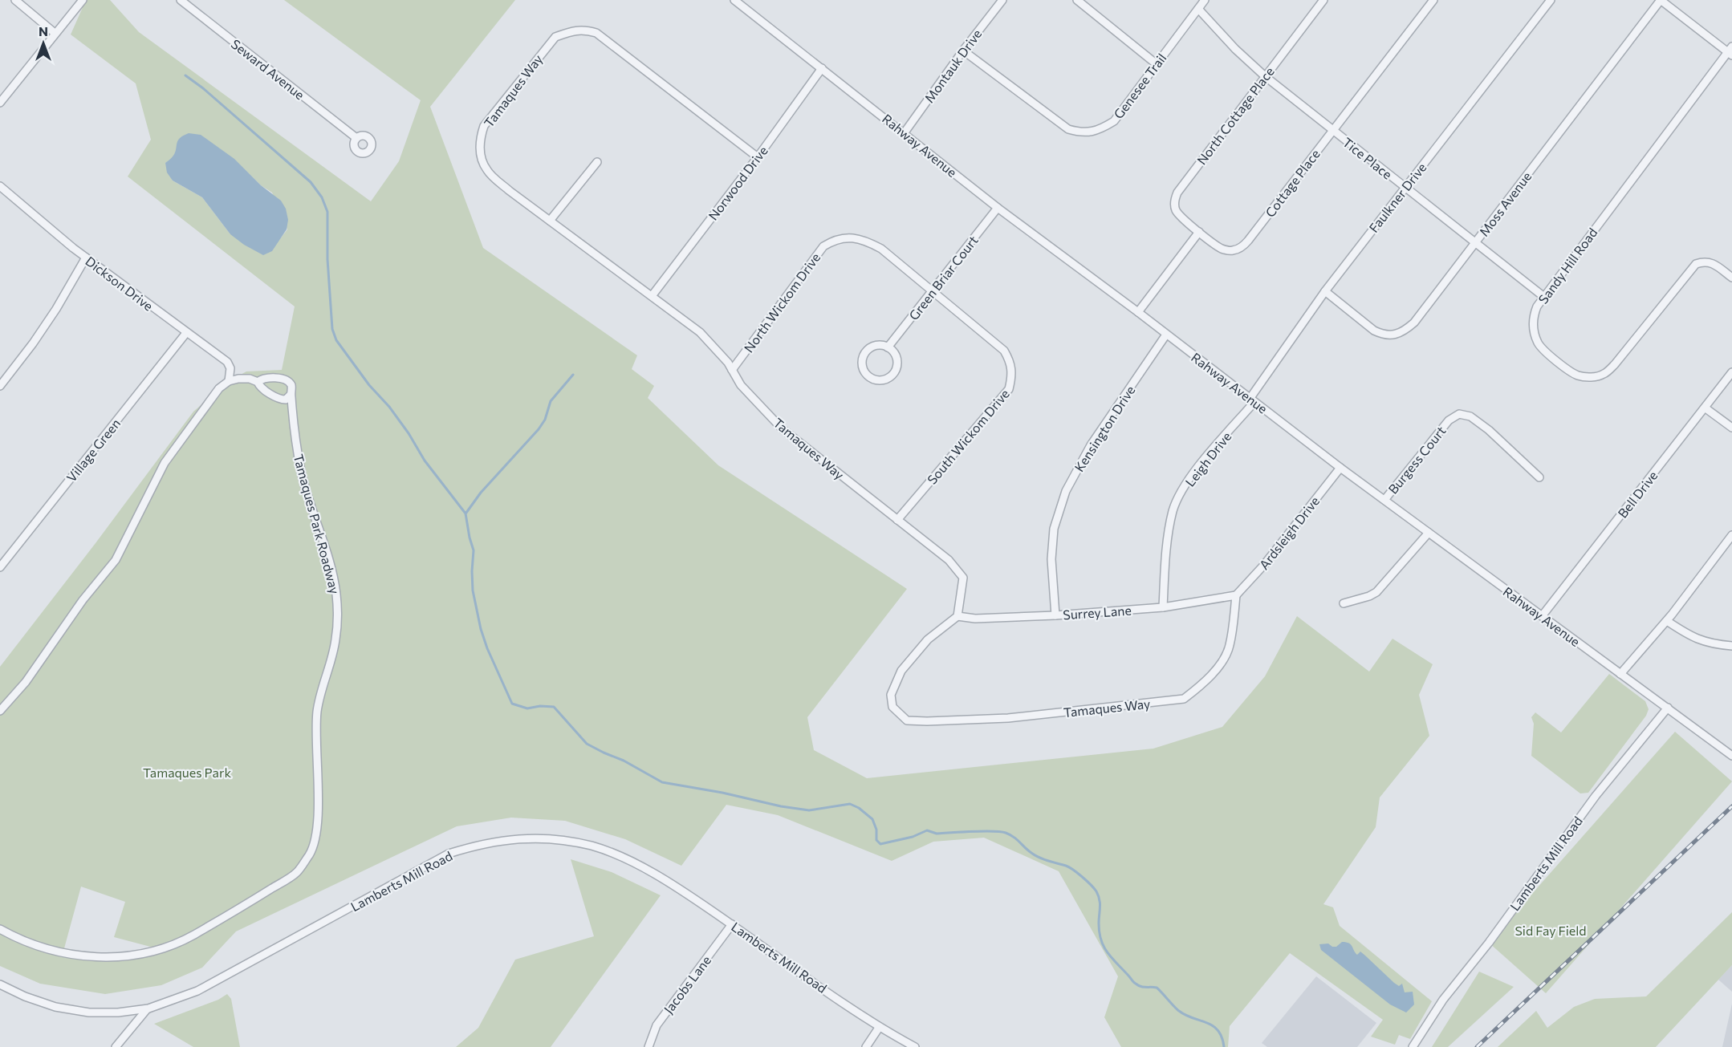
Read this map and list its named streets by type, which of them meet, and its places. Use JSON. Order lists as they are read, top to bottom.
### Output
{
  "streets": {
    "street": [
      "Montauk Drive",
      "Seward Avenue",
      "Genesee Trail",
      "Tamaques Way",
      "North Cottage Place",
      "Rahway Avenue",
      "Tice Place",
      "Norwood Drive",
      "Cottage Place",
      "Faulkner Drive",
      "Moss Avenue",
      "Sandy Hill Road",
      "Green Briar Court",
      "Dickson Drive",
      "North Wickom Drive",
      "Kensington Drive",
      "South Wickom Drive",
      "Village Green",
      "Leigh Drive",
      "Burgess Court",
      "Bell Drive",
      "Tamaques Park Roadway",
      "Ardsleigh Drive",
      "Surrey Lane",
      "Lamberts Mill Road",
      "Jacobs Lane"
    ]
  },
  "crossings": [
    ["Montauk Drive", "Genesee Trail"],
    ["Montauk Drive", "Rahway Avenue"],
    ["Genesee Trail", "Tice Place"],
    ["Tamaques Way", "Norwood Drive"],
    ["Tamaques Way", "North Wickom Drive"],
    ["Tamaques Way", "South Wickom Drive"],
    ["Tamaques Way", "Ardsleigh Drive"],
    ["Tamaques Way", "Surrey Lane"],
    ["North Cottage Place", "Tice Place"],
    ["North Cottage Place", "Cottage Place"],
    ["Rahway Avenue", "Norwood Drive"],
    ["Rahway Avenue", "Faulkner Drive"],
    ["Rahway Avenue", "Green Briar Court"],
    ["Rahway Avenue", "Kensington Drive"],
    ["Rahway Avenue", "Leigh Drive"],
    ["Rahway Avenue", "Burgess Court"],
    ["Rahway Avenue", "Bell Drive"],
    ["Rahway Avenue", "Ardsleigh Drive"],
    ["Rahway Avenue", "Lamberts Mill Road"],
    ["Tice Place", "Cottage Place"],
    ["Tice Place", "Faulkner Drive"],
    ["Tice Place", "Moss Avenue"],
    ["Tice Place", "Sandy Hill Road"],
    ["Faulkner Drive", "Moss Avenue"],
    ["Faulkner Drive", "Leigh Drive"],
    ["Green Briar Court", "North Wickom Drive"],
    ["Green Briar Court", "South Wickom Drive"],
    ["Dickson Drive", "Village Green"],
    ["Dickson Drive", "Tamaques Park Roadway"],
    ["North Wickom Drive", "South Wickom Drive"],
    ["Kensington Drive", "Surrey Lane"],
    ["Leigh Drive", "Surrey Lane"],
    ["Ardsleigh Drive", "Surrey Lane"],
    ["Lamberts Mill Road", "Jacobs Lane"]
  ],
  "parks": ["Tamaques Park", "Sid Fay Field"],
  "north": "top"
}
